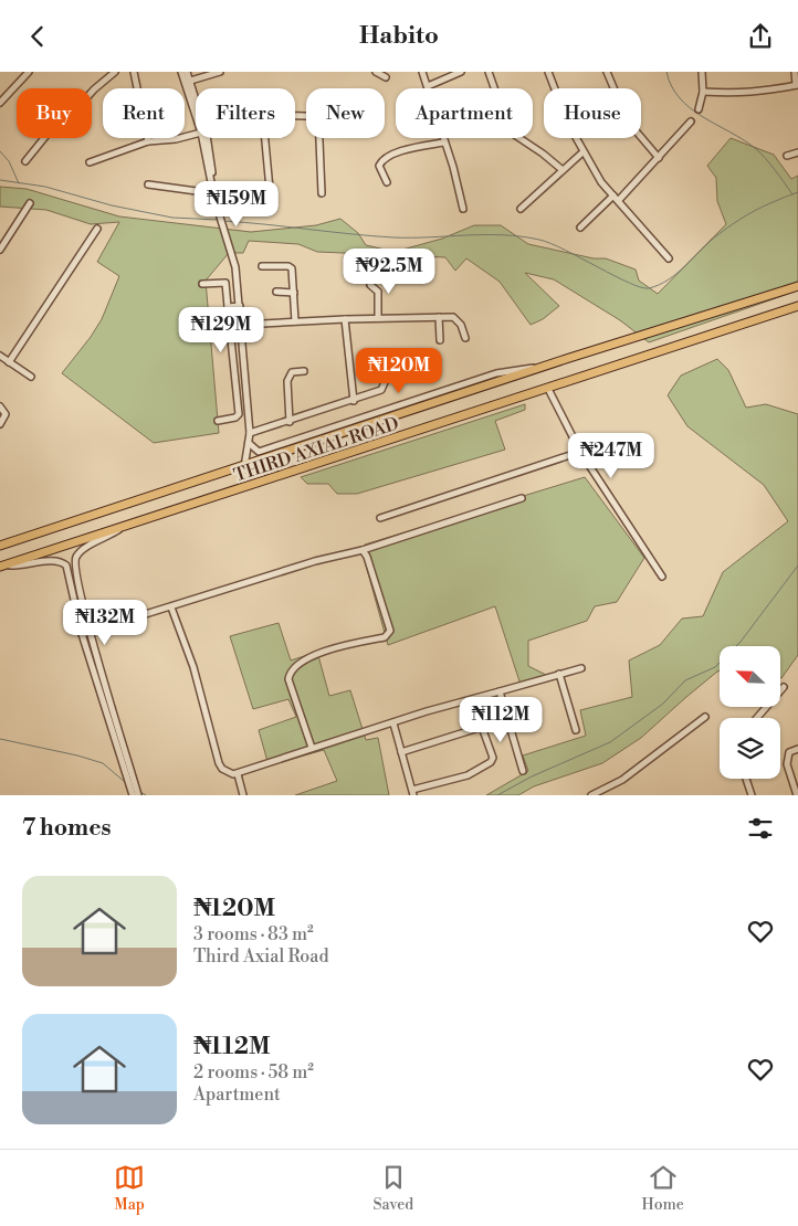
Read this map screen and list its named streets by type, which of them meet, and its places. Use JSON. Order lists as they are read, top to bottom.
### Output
{
  "streets": {
    "highway": ["THIRD AXIAL ROAD"]
  },
  "north": "top left",
  "page": {
    "header": "Habito",
    "chip": [
      "Buy",
      "Rent",
      "Filters",
      "New",
      "Apartment",
      "House"
    ],
    "price": [
      "₦159M",
      "₦92.5M",
      "₦129M",
      "₦120M",
      "₦247M",
      "₦132M",
      "₦112M"
    ],
    "heading": "7 homes",
    "list": [
      {
        "name": "₦120M",
        "note": "3 rooms · 83 m² · Third Axial Road"
      },
      {
        "name": "₦112M",
        "note": "2 rooms · 58 m² · Apartment"
      }
    ],
    "tabs": ["Map", "Saved", "Home"]
  }
}
